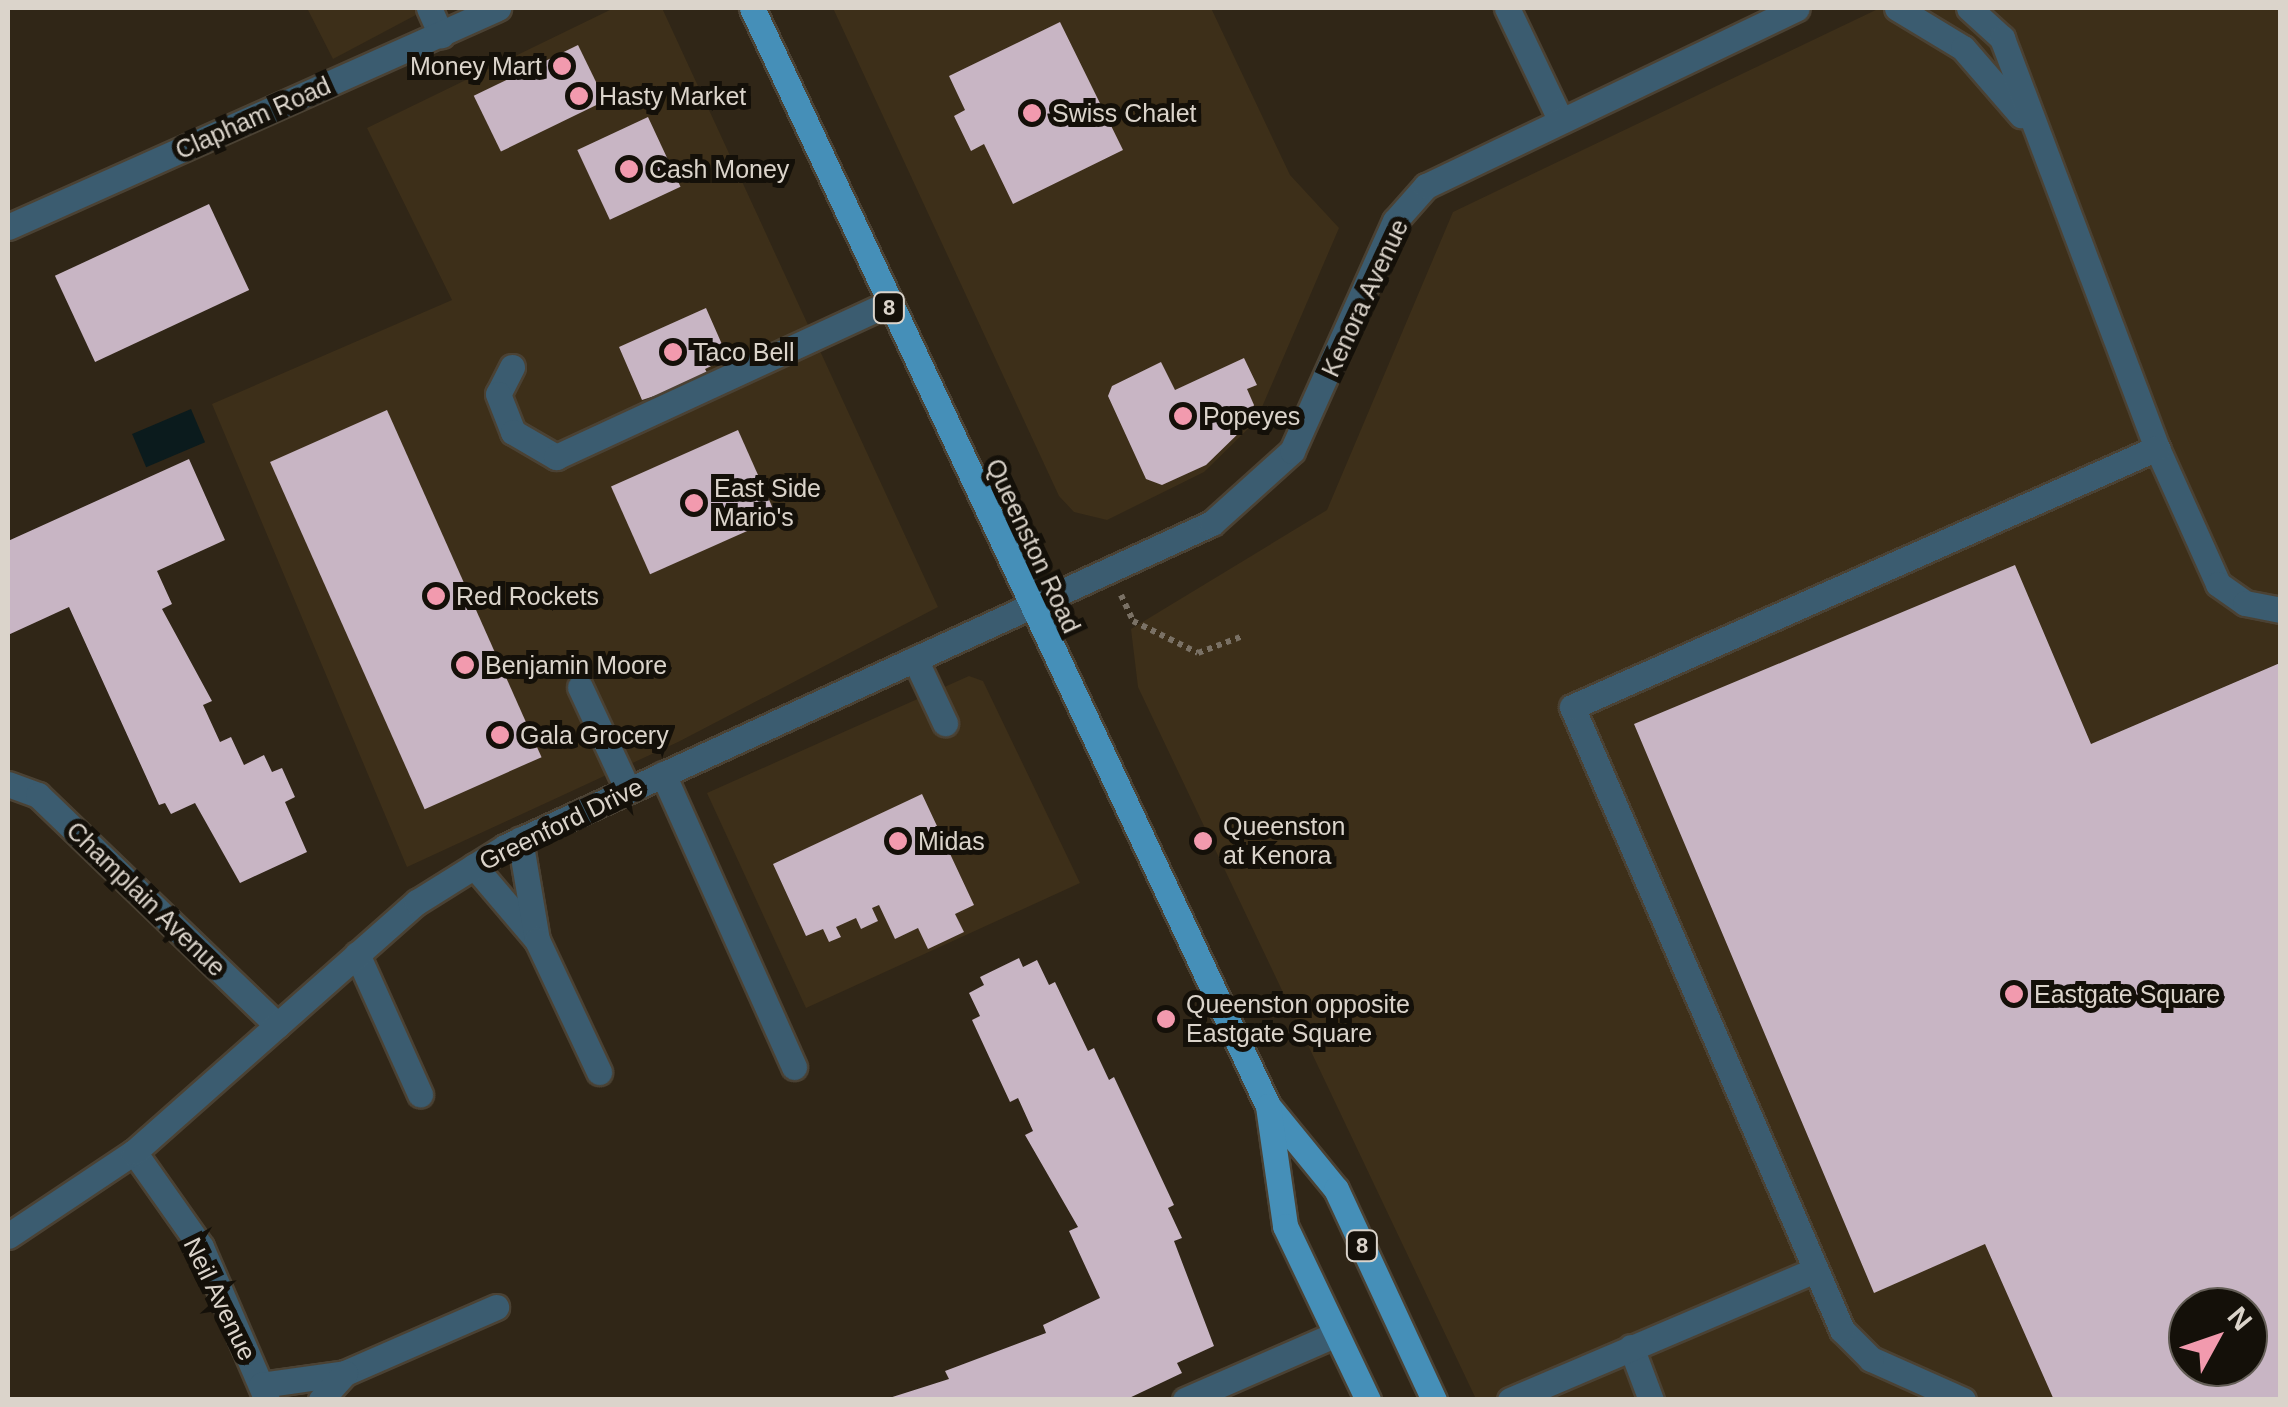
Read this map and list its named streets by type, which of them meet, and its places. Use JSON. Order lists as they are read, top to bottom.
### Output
{
  "streets": {
    "main road": ["8", "Queenston Road"],
    "street": [
      "Clapham Road",
      "Kenora Avenue",
      "Greenford Drive",
      "Champlain Avenue",
      "Neil Avenue"
    ]
  },
  "crossings": [
    ["Kenora Avenue", "Queenston Road"],
    ["Kenora Avenue", "Greenford Drive"],
    ["Queenston Road", "Greenford Drive"],
    ["Greenford Drive", "Champlain Avenue"],
    ["Greenford Drive", "Neil Avenue"]
  ],
  "places": [
    "Money Mart",
    "Hasty Market",
    "Swiss Chalet",
    "Cash Money",
    "Taco Bell",
    "Popeyes",
    "East Side Mario's",
    "Red Rockets",
    "Benjamin Moore",
    "Gala Grocery",
    "Midas",
    "Queenston at Kenora",
    "Eastgate Square",
    "Queenston opposite Eastgate Square"
  ],
  "north": "top right"
}
